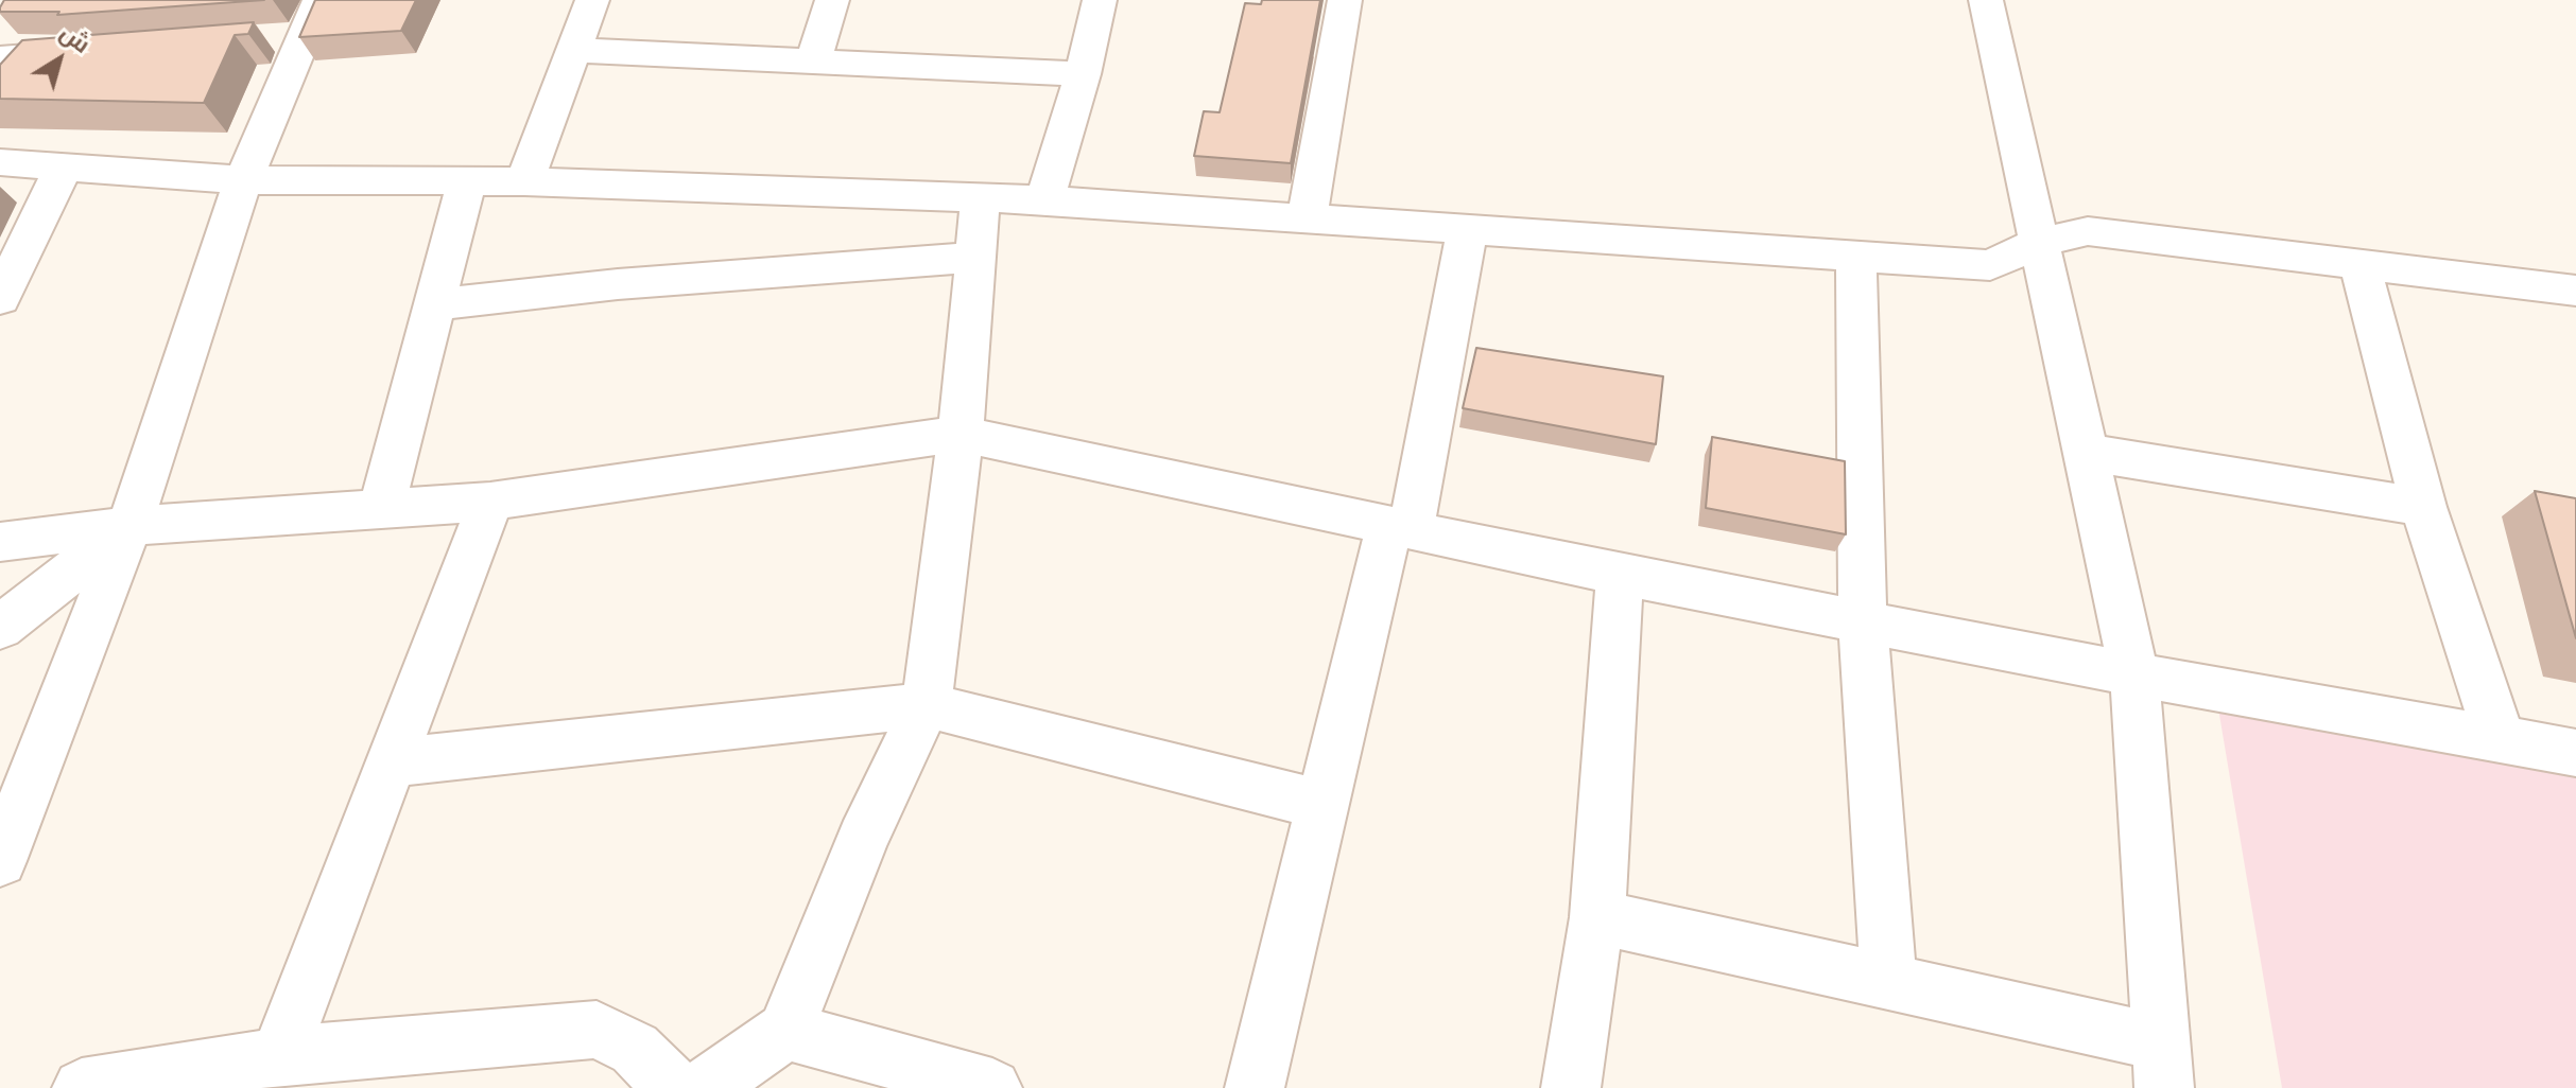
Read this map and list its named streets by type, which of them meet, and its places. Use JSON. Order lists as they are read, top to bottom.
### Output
{
  "north": "top right"
}
